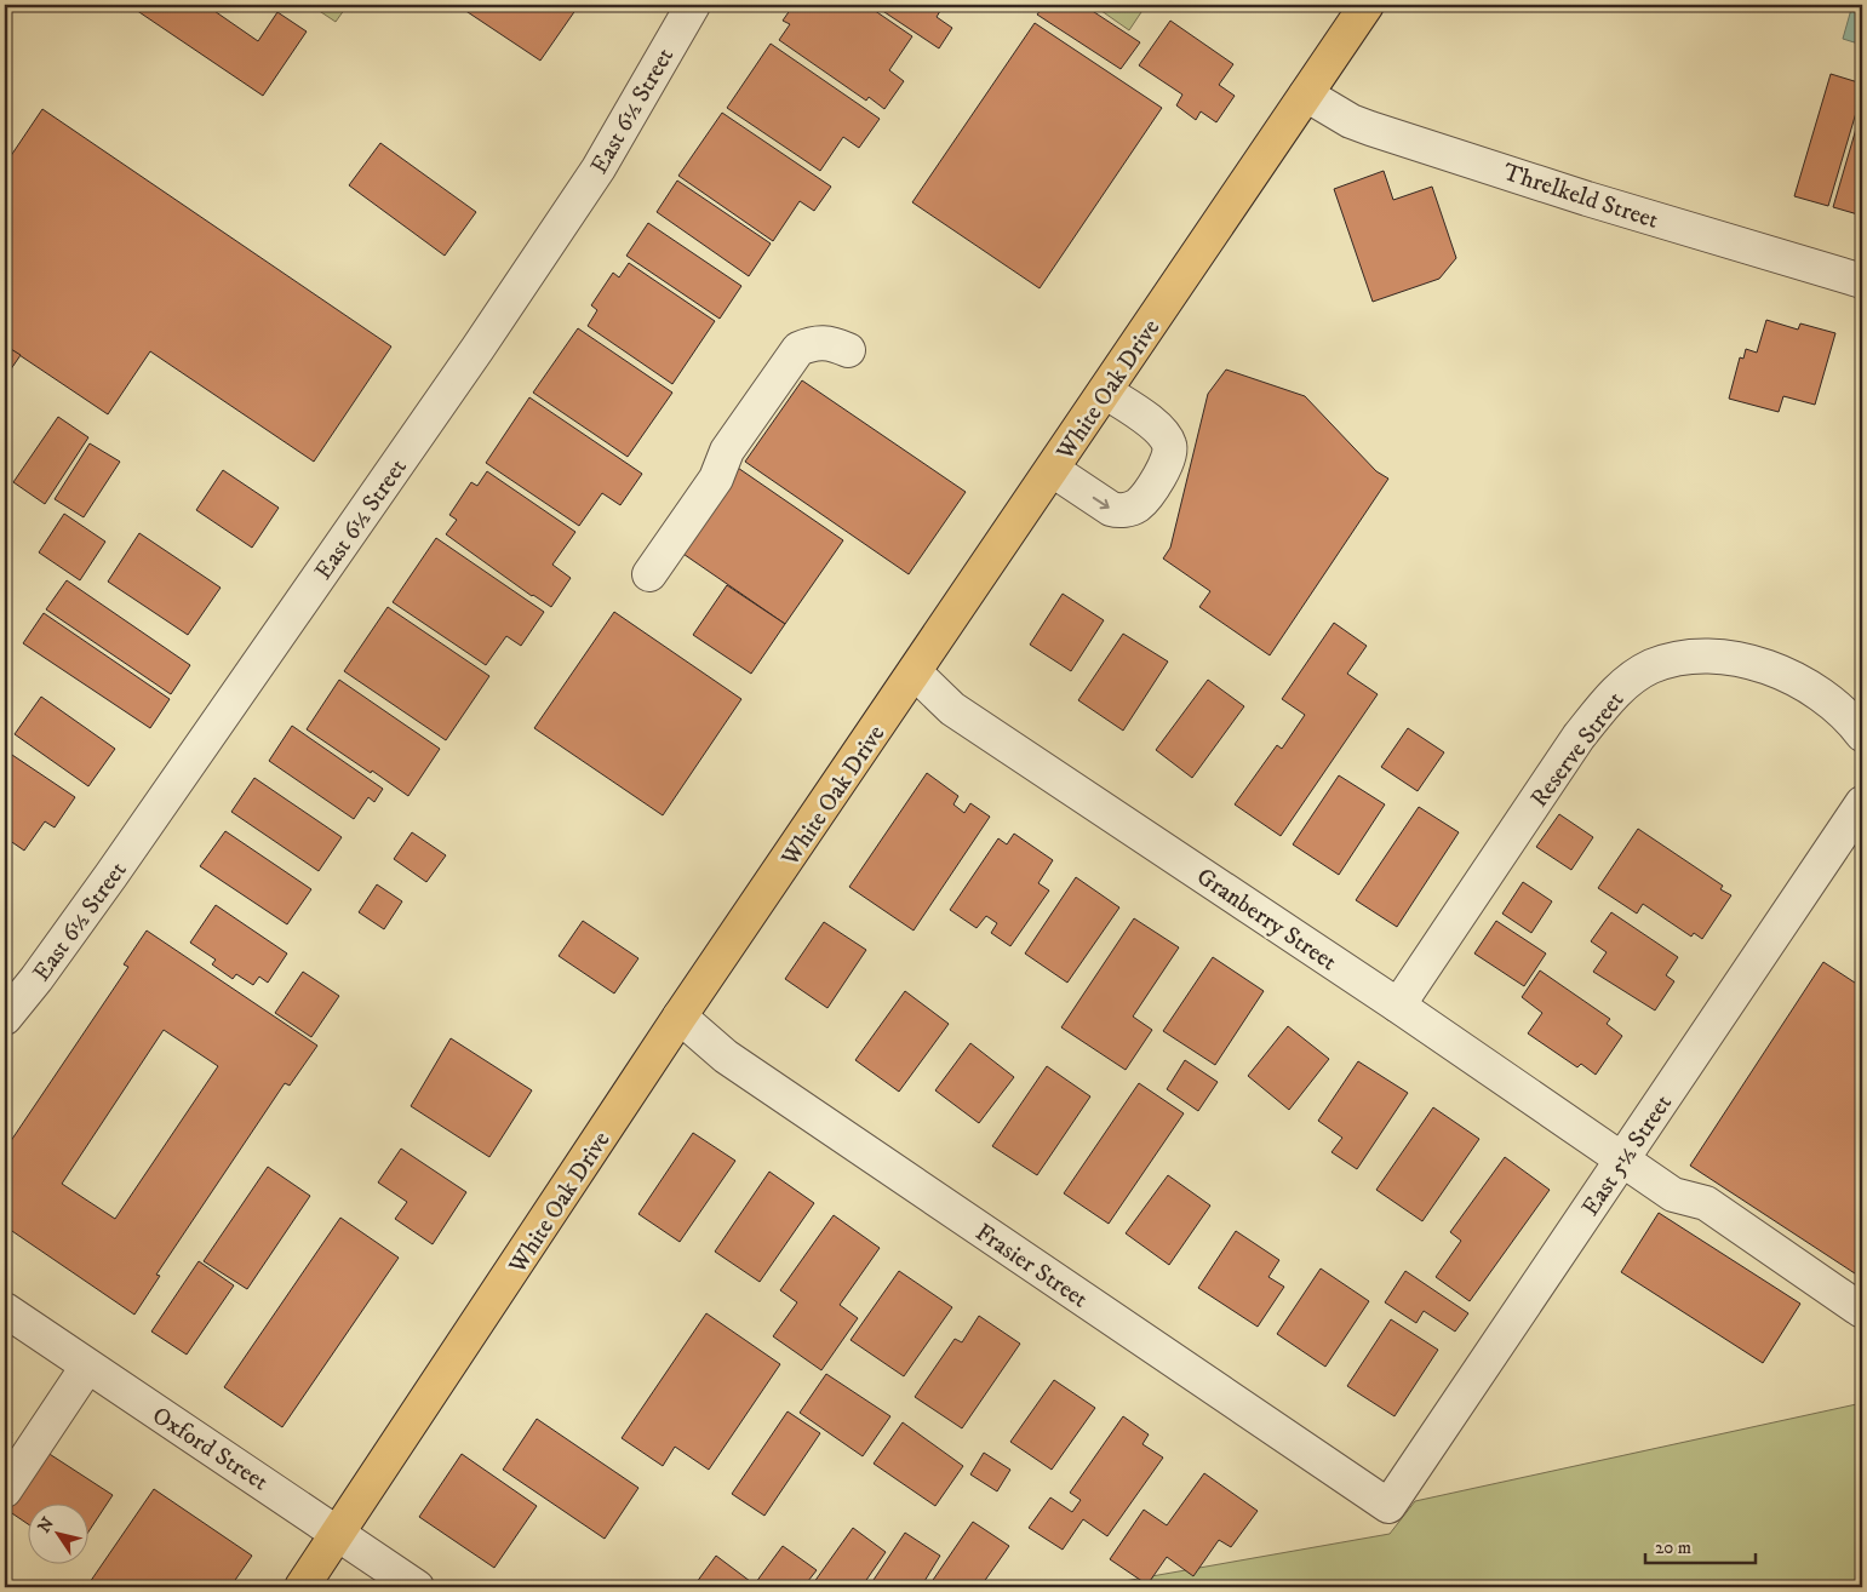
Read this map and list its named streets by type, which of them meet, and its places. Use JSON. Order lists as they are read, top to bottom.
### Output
{
  "streets": {
    "main road": ["White Oak Drive"],
    "street": [
      "East 6½ Street",
      "Threlkeld Street",
      "Reserve Street",
      "Granberry Street",
      "East 5½ Street",
      "Frasier Street",
      "Oxford Street"
    ]
  },
  "crossings": [
    ["Threlkeld Street", "White Oak Drive"],
    ["White Oak Drive", "Granberry Street"],
    ["White Oak Drive", "Frasier Street"],
    ["White Oak Drive", "Oxford Street"],
    ["Reserve Street", "Granberry Street"],
    ["Granberry Street", "East 5½ Street"],
    ["East 5½ Street", "Frasier Street"]
  ],
  "scale_bar": "20 m",
  "north": "top left"
}
